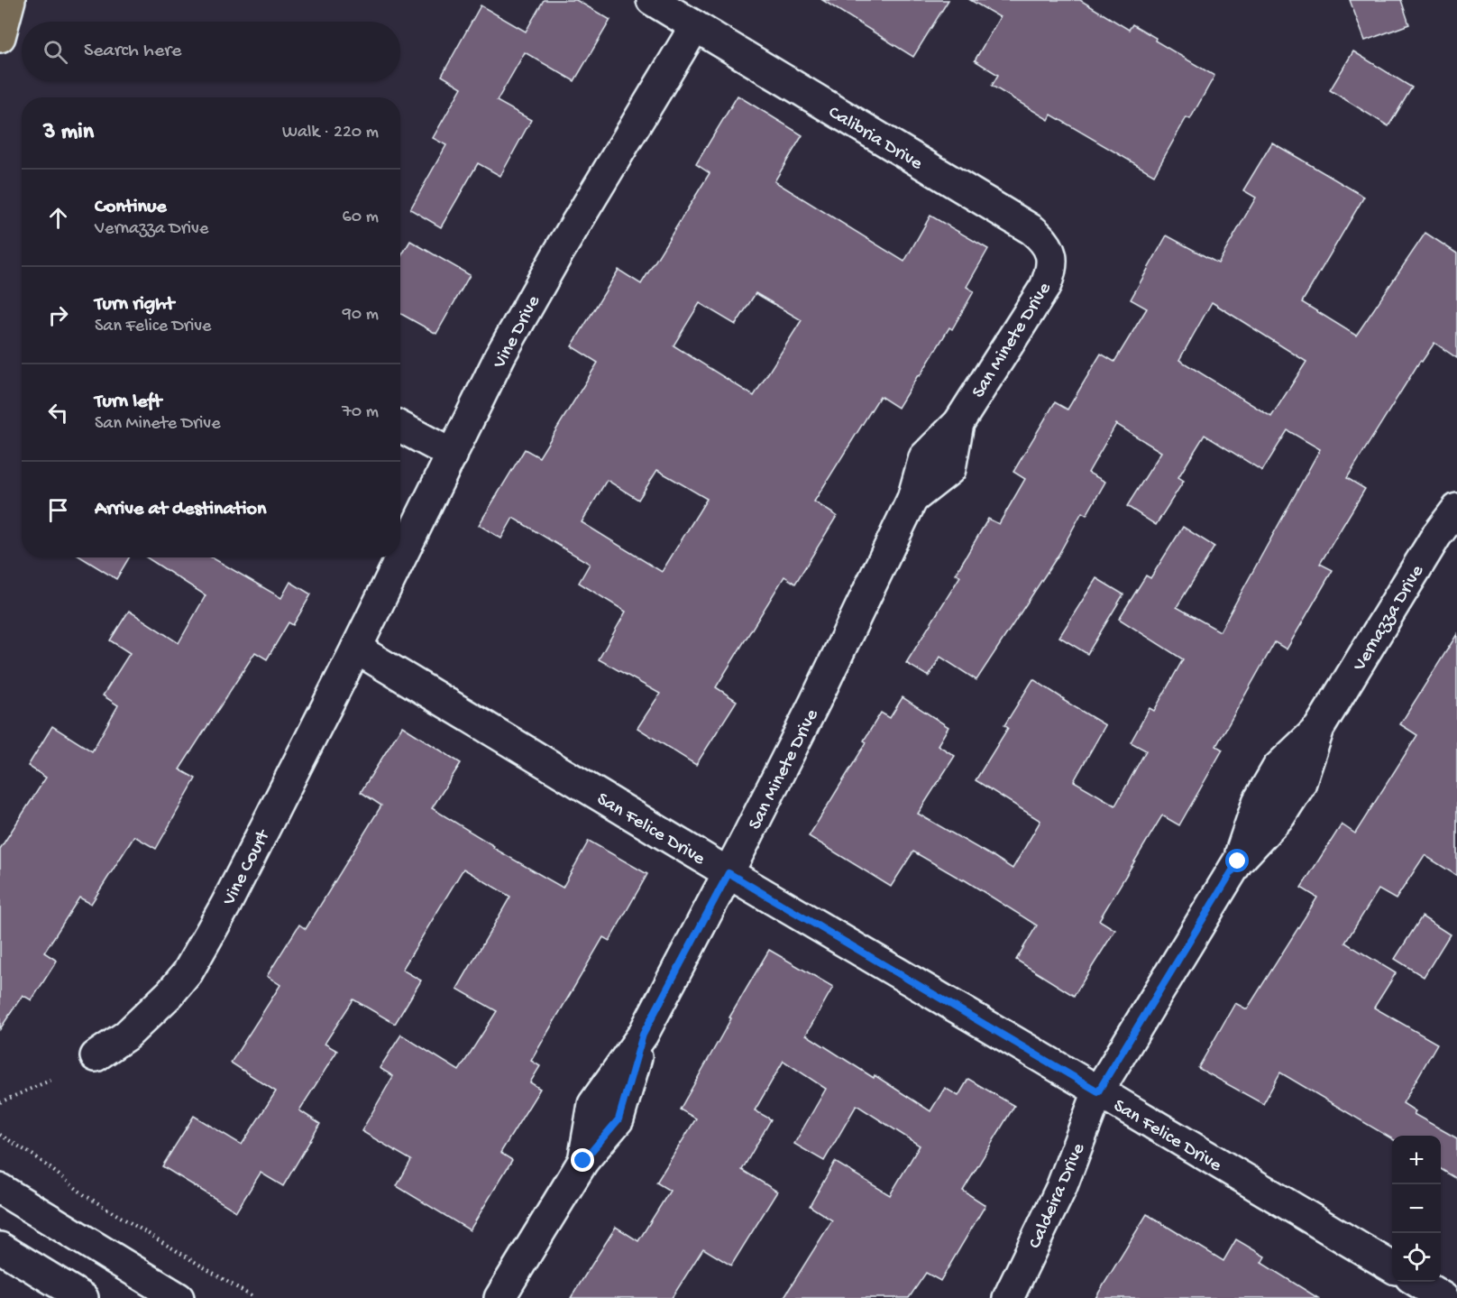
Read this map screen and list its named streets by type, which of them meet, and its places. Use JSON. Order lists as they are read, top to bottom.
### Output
{
  "streets": {
    "street": [
      "Calibria Drive",
      "Vine Drive",
      "San Minete Drive",
      "Vernazza Drive",
      "San Felice Drive",
      "Vine Court",
      "Caldeira Drive"
    ]
  },
  "crossings": [
    ["Calibria Drive", "Vine Drive"],
    ["Calibria Drive", "San Minete Drive"],
    ["Vine Drive", "San Felice Drive"],
    ["Vine Drive", "Vine Court"],
    ["San Minete Drive", "San Felice Drive"],
    ["Vernazza Drive", "San Felice Drive"],
    ["Vernazza Drive", "Caldeira Drive"],
    ["San Felice Drive", "Vine Court"],
    ["San Felice Drive", "Caldeira Drive"]
  ],
  "page": {
    "search": "Search here",
    "heading": ["3 min", "Walk · 220 m"],
    "list": [
      ["Continue", "Vernazza Drive", "60 m"],
      ["Turn right", "San Felice Drive", "90 m"],
      ["Turn left", "San Minete Drive", "70 m"],
      "Arrive at destination"
    ],
    "map_buttons": ["+", "−"]
  }
}
